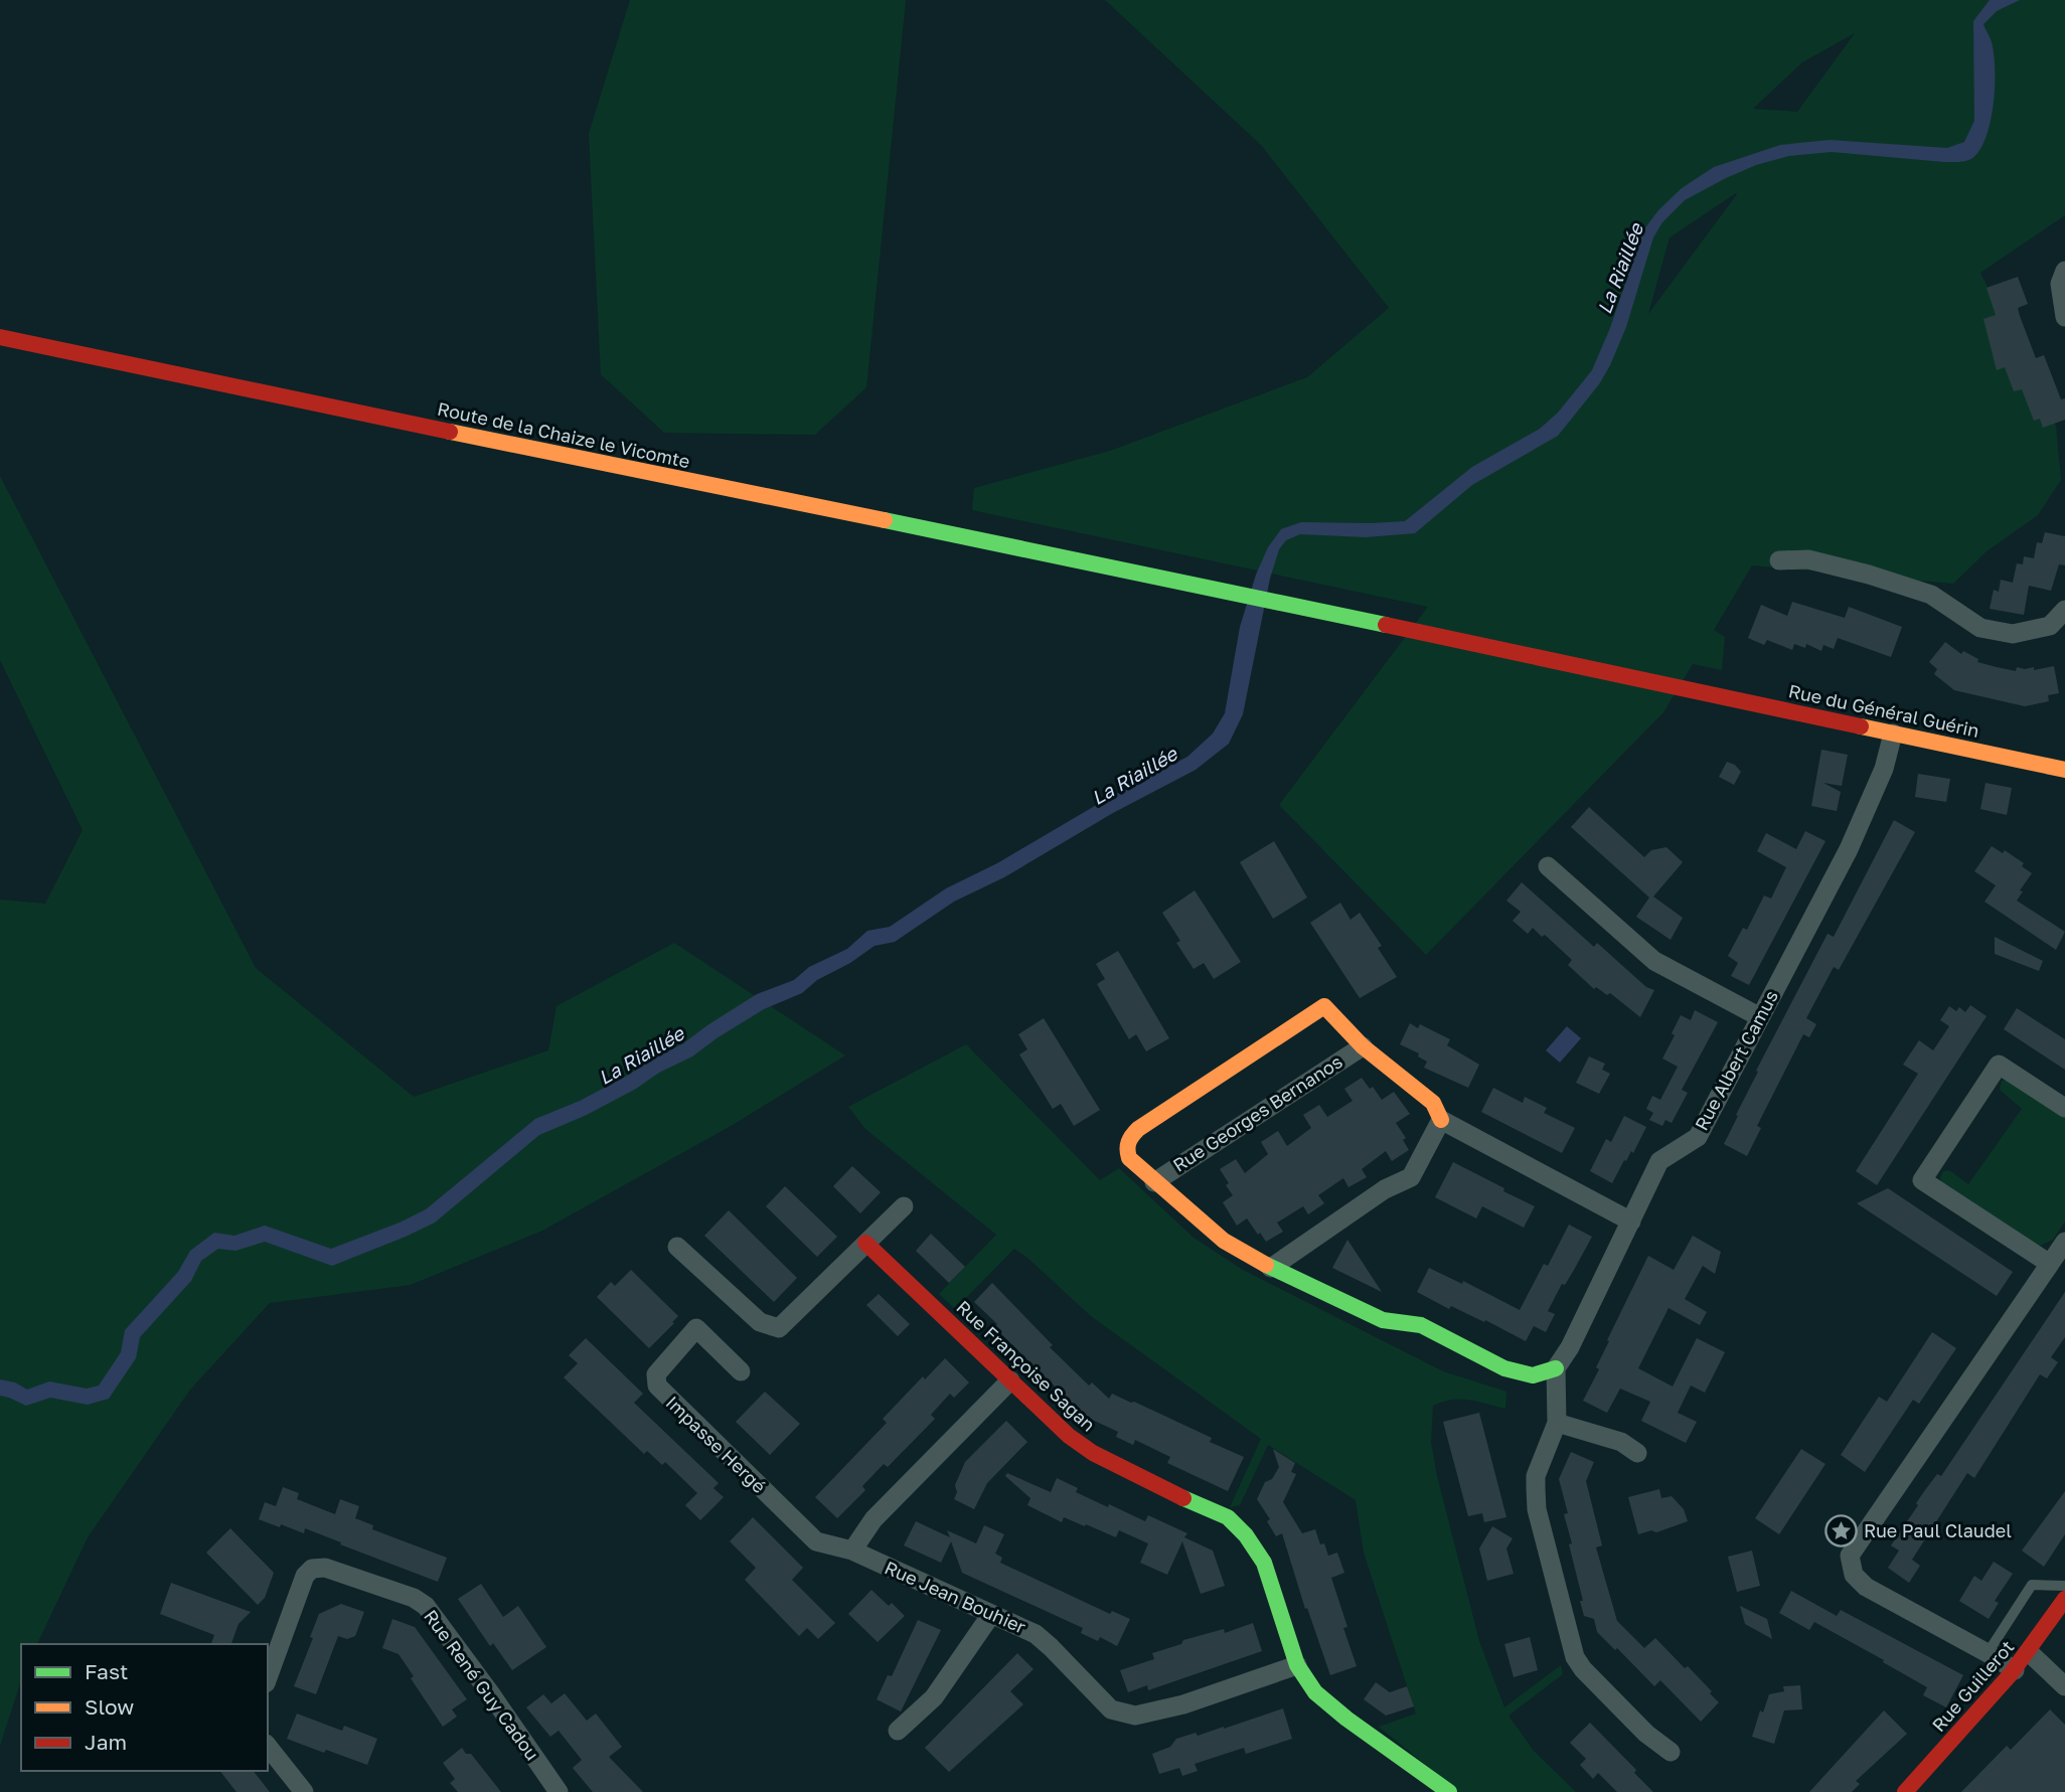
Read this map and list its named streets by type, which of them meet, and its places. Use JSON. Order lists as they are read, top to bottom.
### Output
{
  "streets": {
    "main road": [
      "Route de la Chaize le Vicomte",
      "Rue du Général Guérin",
      "Rue Françoise Sagan",
      "Rue Guillerot"
    ],
    "street": [
      "Rue Albert Camus",
      "Rue Georges Bernanos",
      "Impasse Hergé",
      "Rue Jean Bouhier",
      "Rue René Guy Cadou"
    ]
  },
  "crossings": [
    ["Route de la Chaize le Vicomte", "Rue du Général Guérin"],
    ["Rue du Général Guérin", "Rue Albert Camus"],
    ["Rue Françoise Sagan", "Rue Jean Bouhier"],
    ["Impasse Hergé", "Rue Jean Bouhier"]
  ],
  "water": ["La Riaillée"],
  "places": {
    "place": ["Rue Paul Claudel"]
  },
  "legend": ["Fast", "Slow", "Jam"]
}
